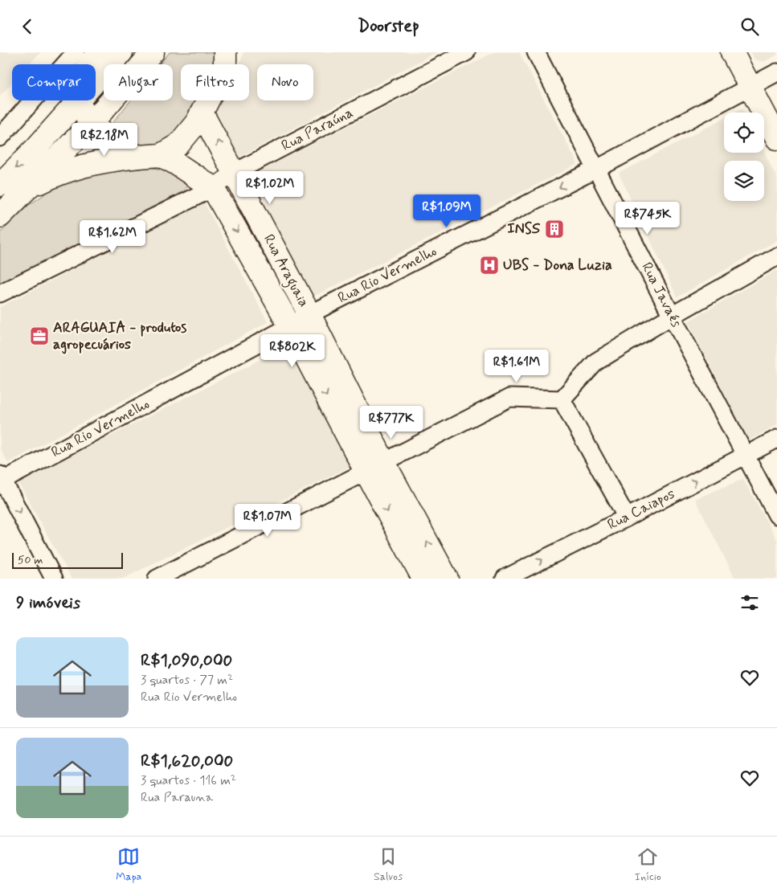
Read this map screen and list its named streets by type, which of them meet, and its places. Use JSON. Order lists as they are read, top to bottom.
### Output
{
  "streets": {
    "main road": ["Rua Araguaia"],
    "street": [
      "Rua Paraúna",
      "Rua Rio Vermelho",
      "Rua Javaés",
      "Rua Caiapos"
    ]
  },
  "crossings": [
    ["Rua Paraúna", "Rua Araguaia"],
    ["Rua Araguaia", "Rua Rio Vermelho"],
    ["Rua Rio Vermelho", "Rua Javaés"],
    ["Rua Javaés", "Rua Caiapos"]
  ],
  "one_way": ["Rua Rio Vermelho"],
  "places": {
    "building": ["INSS"],
    "hospital": ["UBS - Dona Luzia"],
    "office": ["ARAGUAIA - produtos agropecuários"]
  },
  "scale_bar": "50 m",
  "page": {
    "header": "Doorstep",
    "chip": [
      "Comprar",
      "Alugar",
      "Filtros",
      "Novo"
    ],
    "price": [
      "R$2.18M",
      "R$1.02M",
      "R$1.09M",
      "R$745K",
      "R$1.62M",
      "R$802K",
      "R$1.61M",
      "R$777K",
      "R$1.07M"
    ],
    "scale": "50 m",
    "heading": "9 imóveis",
    "list": [
      {
        "name": "R$1,090,000",
        "note": "3 quartos · 77 m² · Rua Rio Vermelho"
      },
      {
        "name": "R$1,620,000",
        "note": "3 quartos · 116 m² · Rua Parauna"
      }
    ],
    "tabs": ["Mapa", "Salvos", "Início"]
  }
}
